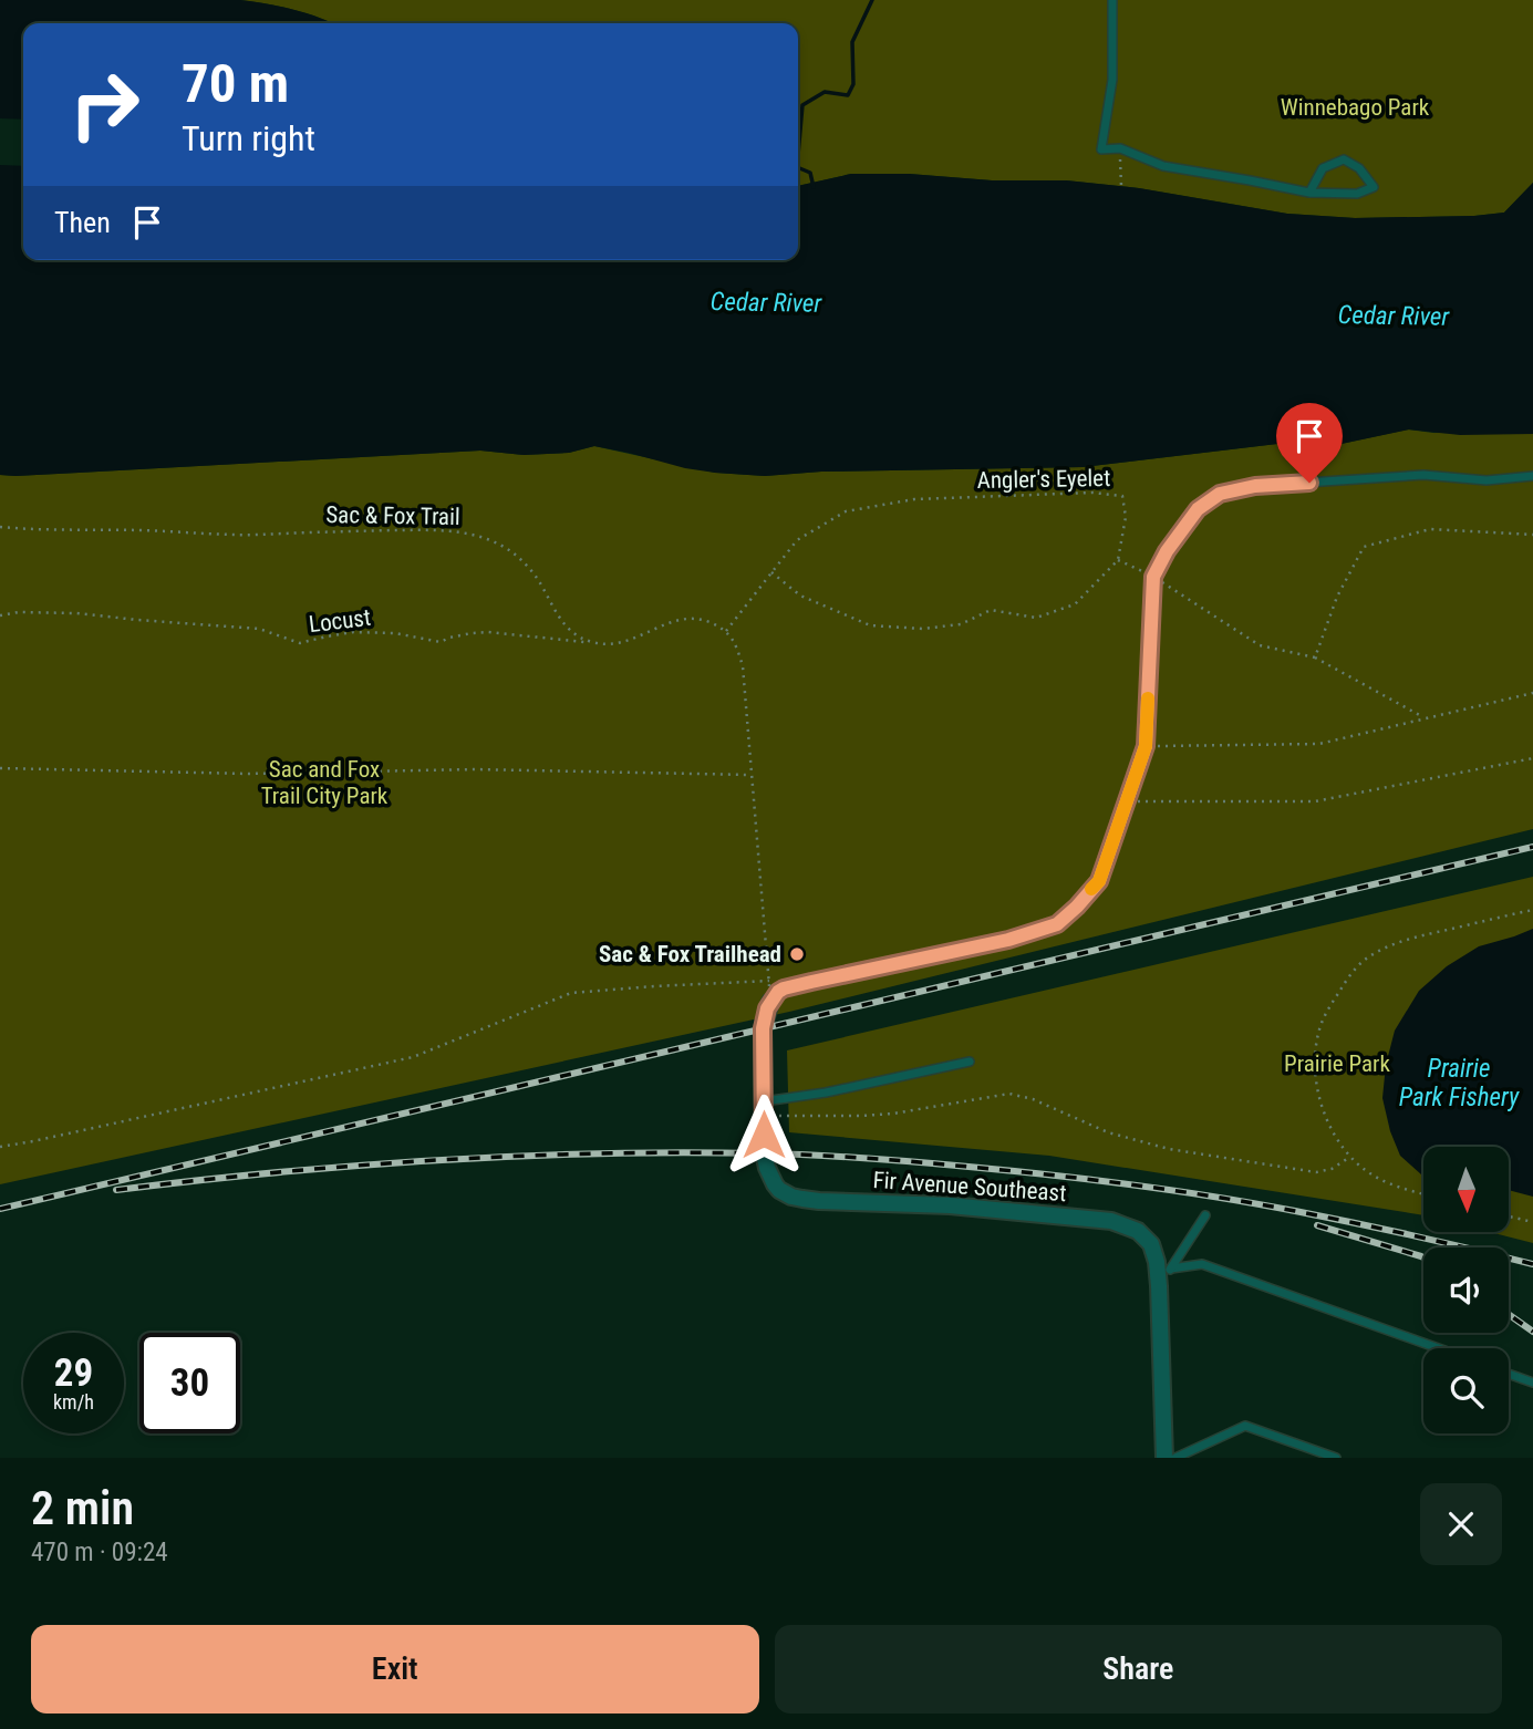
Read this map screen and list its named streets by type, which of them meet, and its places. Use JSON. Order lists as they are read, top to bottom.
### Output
{
  "streets": {
    "street": ["Fir Avenue Southeast"],
    "path": ["Angler's Eyelet", "Sac & Fox Trail", "Locust"]
  },
  "crossings": [
    ["Sac & Fox Trail", "Locust"]
  ],
  "water": ["Cedar River", "Prairie Park Fishery"],
  "parks": ["Winnebago Park", "Sac and Fox Trail City Park", "Prairie Park"],
  "places": ["Sac & Fox Trailhead"],
  "north": "bottom",
  "page": {
    "turn": ["70 m", "Turn right"],
    "then": "Then",
    "speed": "29 km/h",
    "limit": "30",
    "heading": ["2 min", "470 m · 09:24"],
    "buttons": ["Exit", "Share"]
  }
}
